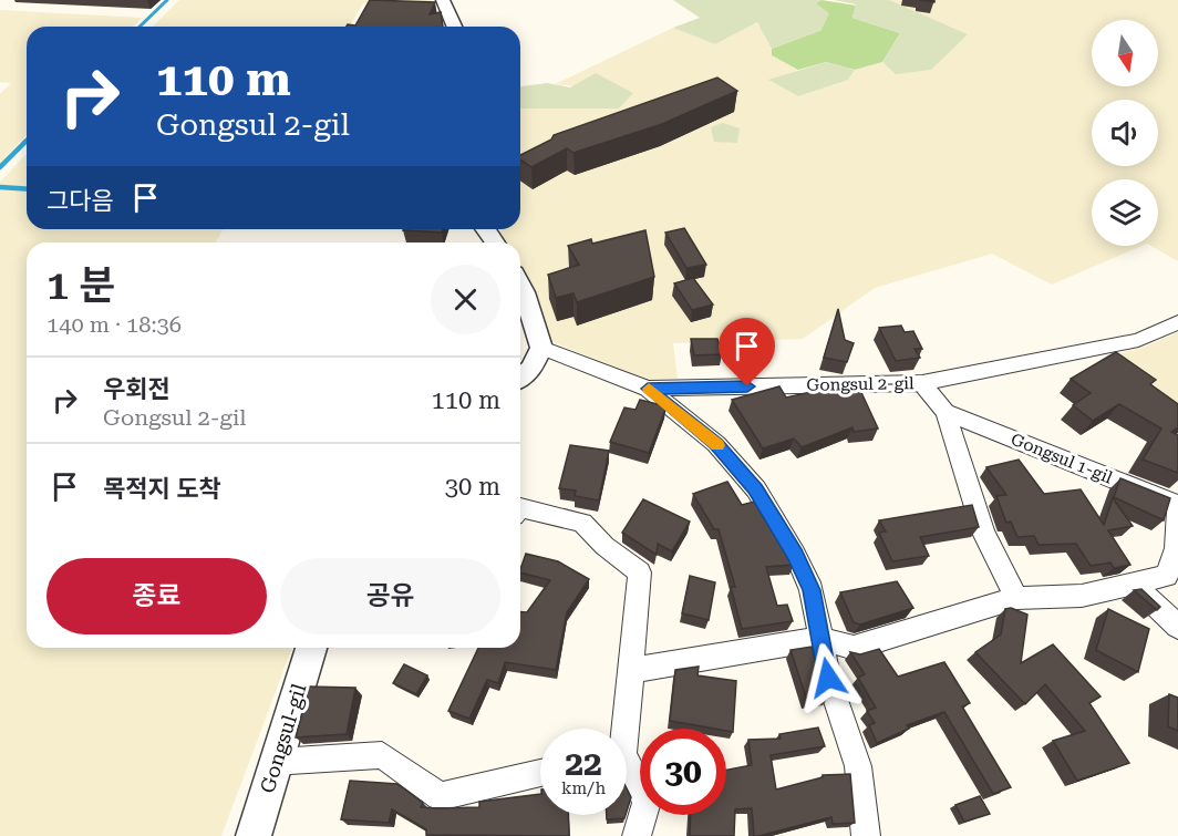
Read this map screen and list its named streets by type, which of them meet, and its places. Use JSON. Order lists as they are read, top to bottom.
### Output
{
  "streets": {
    "street": ["Gongsul 2-gil", "Gongsul 1-gil", "Gongsul-gil"]
  },
  "crossings": [
    ["Gongsul 2-gil", "Gongsul 1-gil"]
  ],
  "north": "bottom",
  "page": {
    "turn": ["110 m", "Gongsul 2-gil"],
    "then": "그다음",
    "heading": ["1 분", "140 m · 18:36"],
    "list": [
      {
        "name": "우회전",
        "note": "Gongsul 2-gil",
        "value": "110 m"
      },
      {
        "name": "목적지 도착",
        "value": "30 m"
      }
    ],
    "buttons": ["종료", "공유"],
    "speed": "22 km/h",
    "limit": "30"
  }
}
